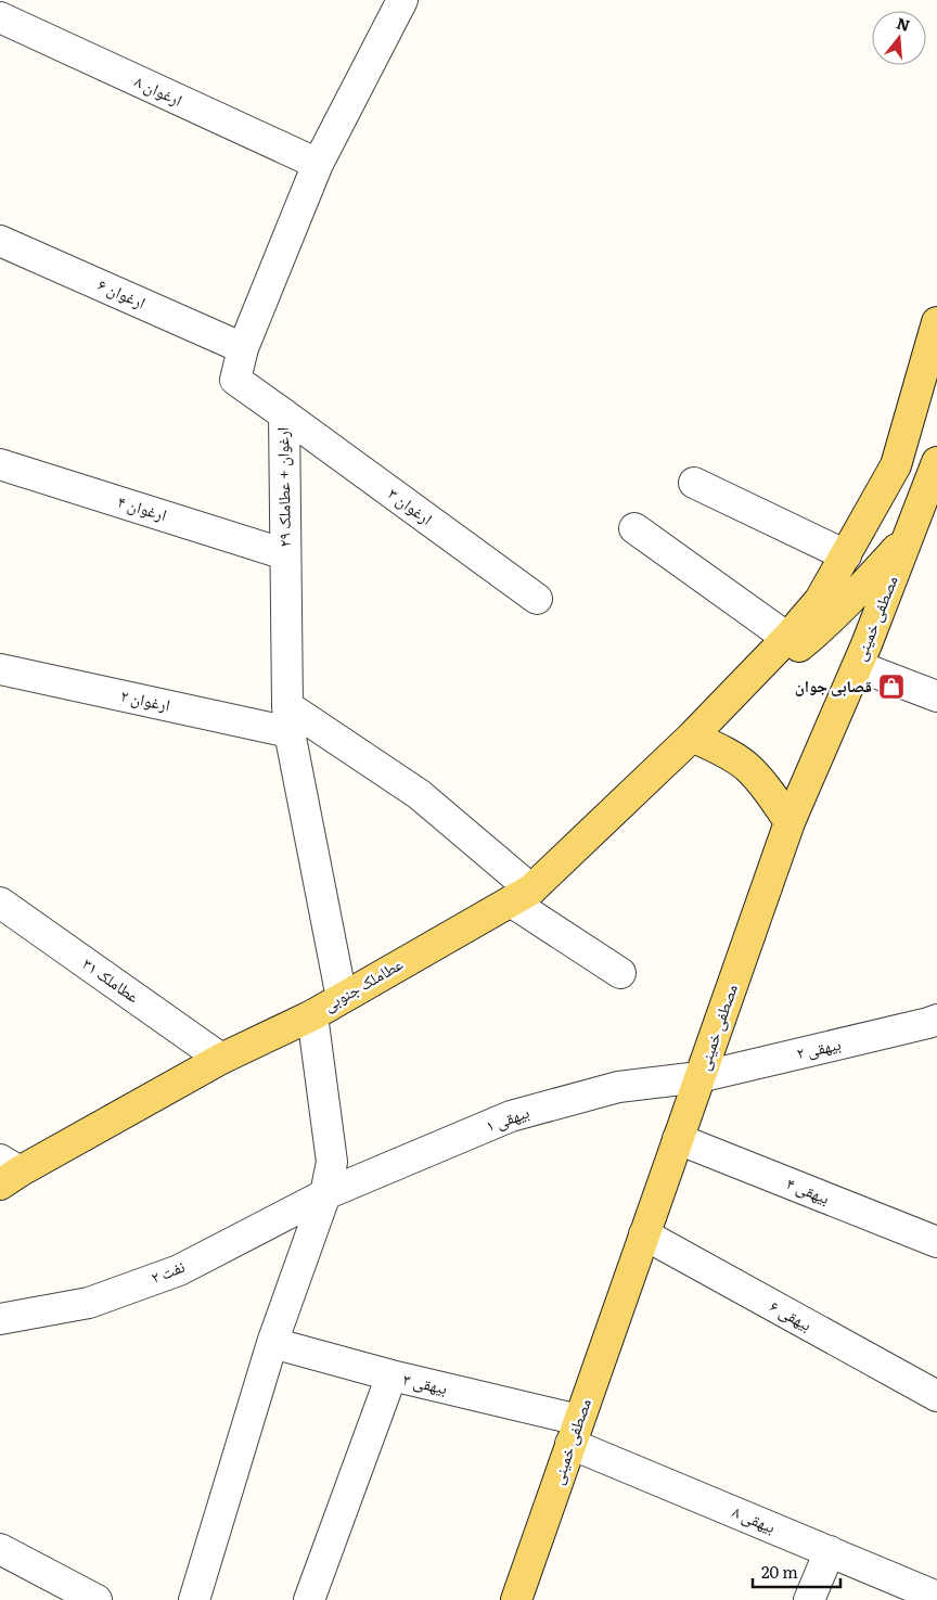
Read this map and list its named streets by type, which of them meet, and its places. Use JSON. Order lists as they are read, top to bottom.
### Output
{
  "streets": {
    "main road": ["مصطفی خمینی", "عطاملک جنوبی"],
    "street": [
      "ارغوان ۸",
      "ارغوان ۶",
      "ارغوان + عطاملک ۲۹",
      "ارغوان ۳",
      "ارغوان ۴",
      "ارغوان ۲",
      "عطاملک ۳۱",
      "بیهقی ۲",
      "بیهقی ۱",
      "بیهقی ۴",
      "نفت ۲",
      "بیهقی ۶",
      "بیهقی ۳",
      "بیهقی ۸"
    ]
  },
  "crossings": [
    ["ارغوان ۸", "ارغوان + عطاملک ۲۹"],
    ["ارغوان ۶", "ارغوان + عطاملک ۲۹"],
    ["ارغوان + عطاملک ۲۹", "ارغوان ۳"],
    ["ارغوان + عطاملک ۲۹", "ارغوان ۴"],
    ["ارغوان + عطاملک ۲۹", "ارغوان ۲"],
    ["ارغوان + عطاملک ۲۹", "عطاملک جنوبی"],
    ["مصطفی خمینی", "بیهقی ۲"],
    ["مصطفی خمینی", "بیهقی ۱"],
    ["مصطفی خمینی", "بیهقی ۴"],
    ["مصطفی خمینی", "بیهقی ۶"],
    ["مصطفی خمینی", "بیهقی ۳"],
    ["مصطفی خمینی", "بیهقی ۸"],
    ["عطاملک ۳۱", "عطاملک جنوبی"],
    ["بیهقی ۲", "بیهقی ۱"],
    ["بیهقی ۱", "نفت ۲"],
    ["بیهقی ۳", "بیهقی ۸"]
  ],
  "places": {
    "shop": ["قصابی جوان"]
  },
  "scale_bar": "20 m",
  "north": "top"
}
